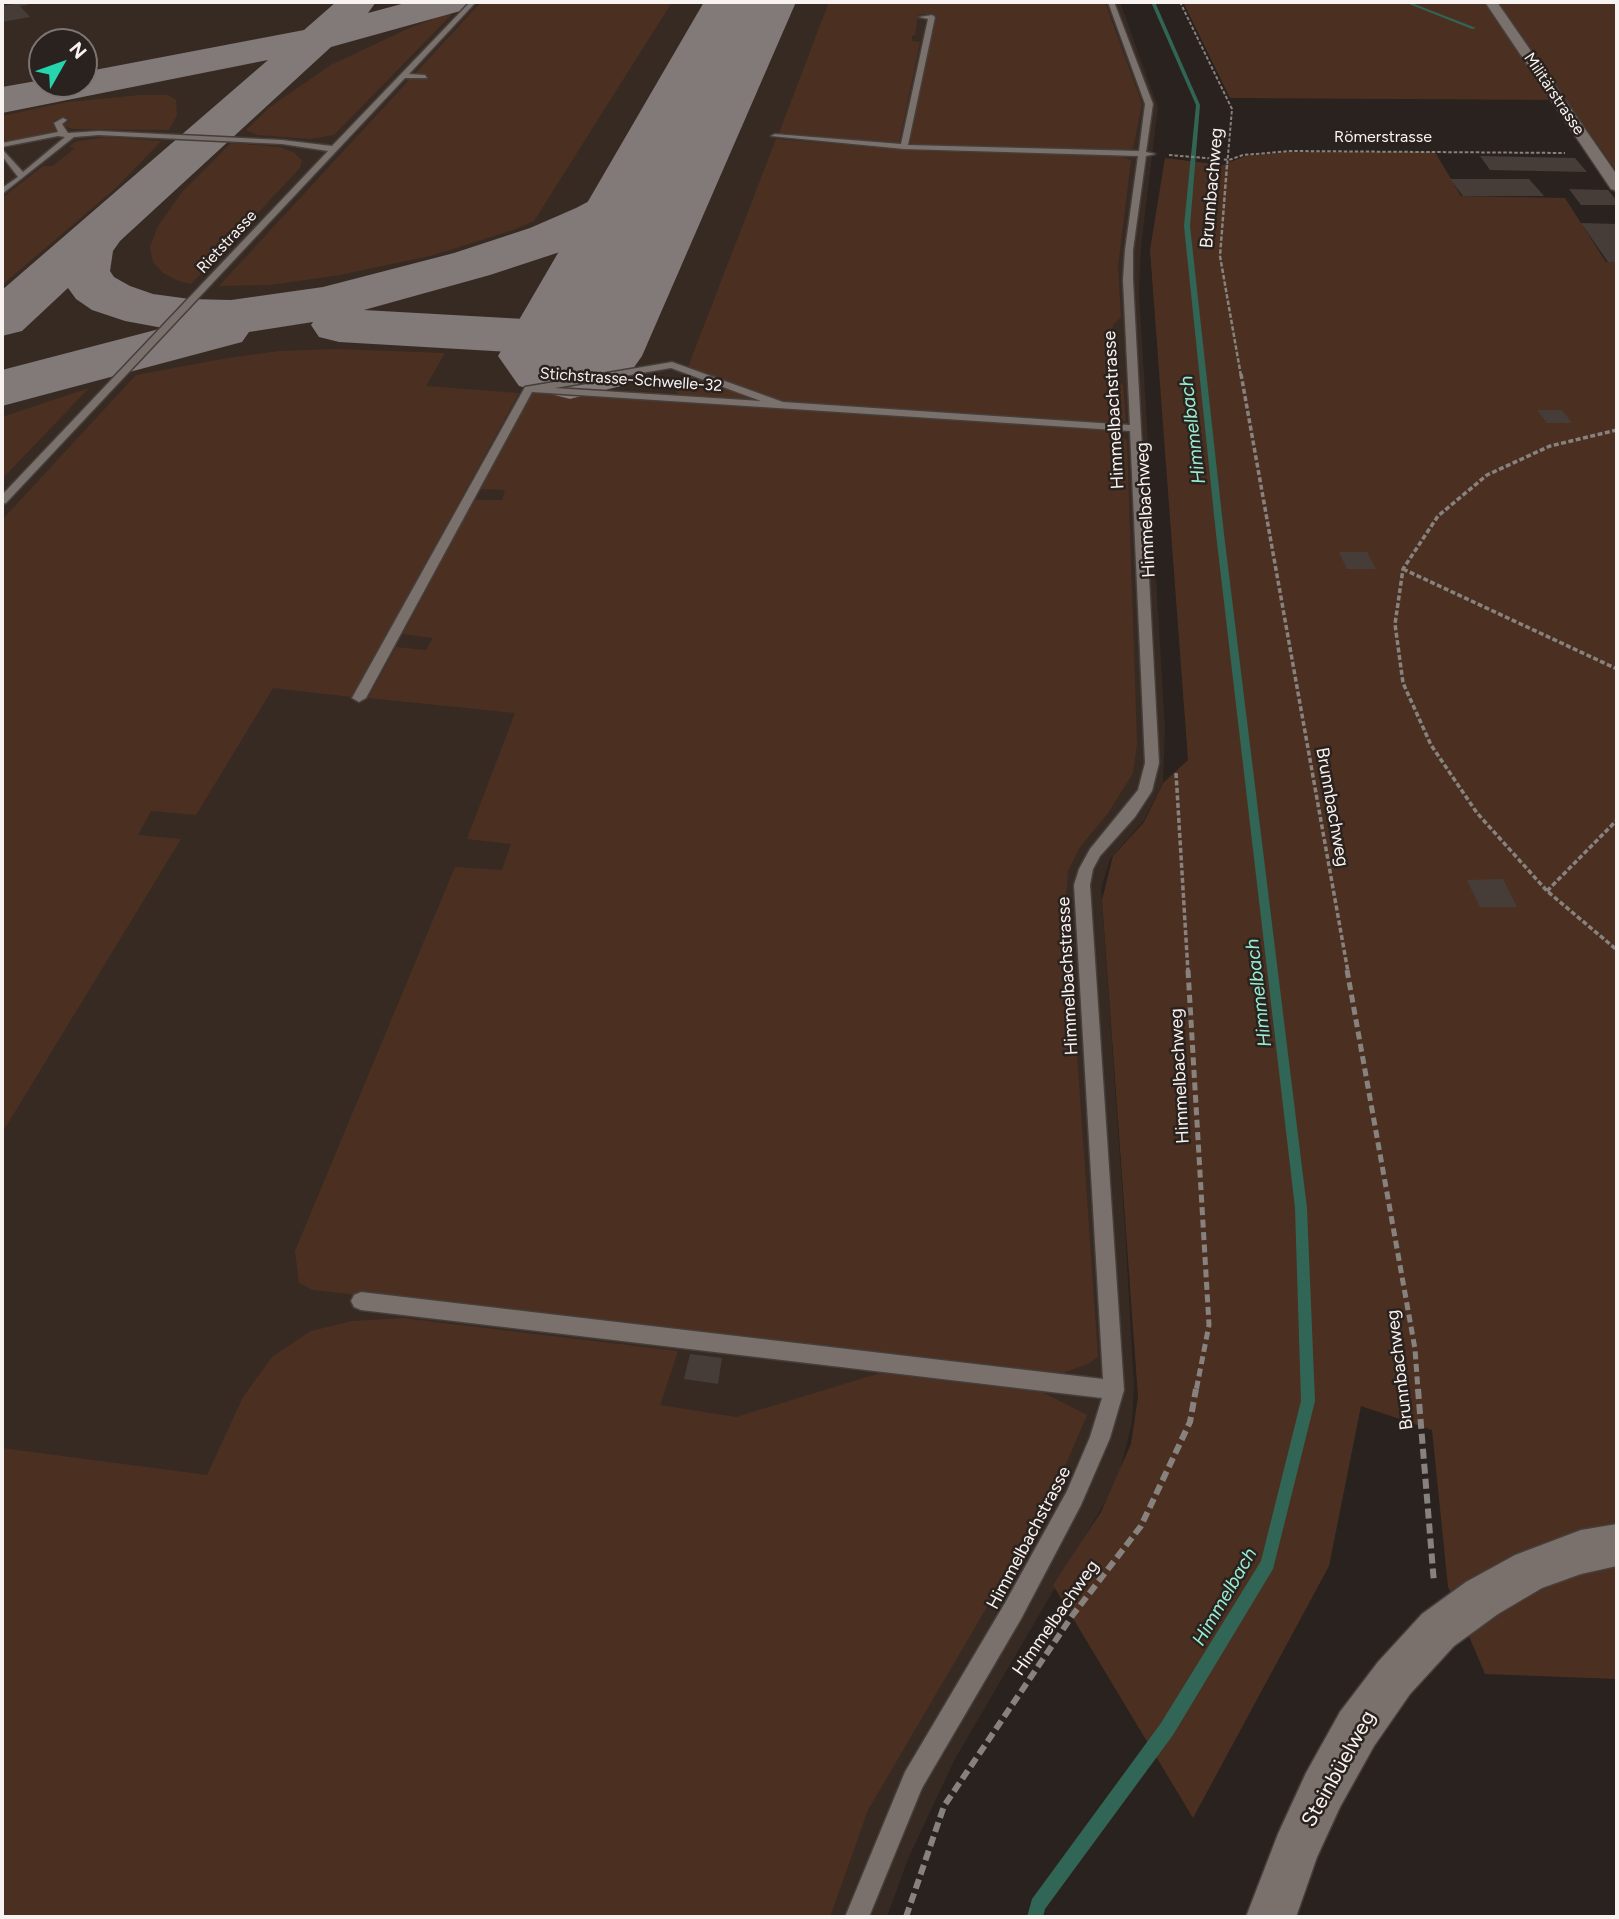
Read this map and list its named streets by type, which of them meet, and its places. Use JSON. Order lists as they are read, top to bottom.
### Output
{
  "streets": {
    "street": ["Militärstrasse", "Steinbüelweg"],
    "lane": ["Rietstrasse", "Stichstrasse-Schwelle-32", "Himmelbachstrasse"],
    "path": ["Römerstrasse", "Brunnbachweg", "Himmelbachweg"]
  },
  "crossings": [
    ["Militärstrasse", "Römerstrasse"],
    ["Römerstrasse", "Brunnbachweg"],
    ["Brunnbachweg", "Steinbüelweg"],
    ["Stichstrasse-Schwelle-32", "Himmelbachstrasse"]
  ],
  "water": ["Himmelbach"],
  "north": "top right"
}
